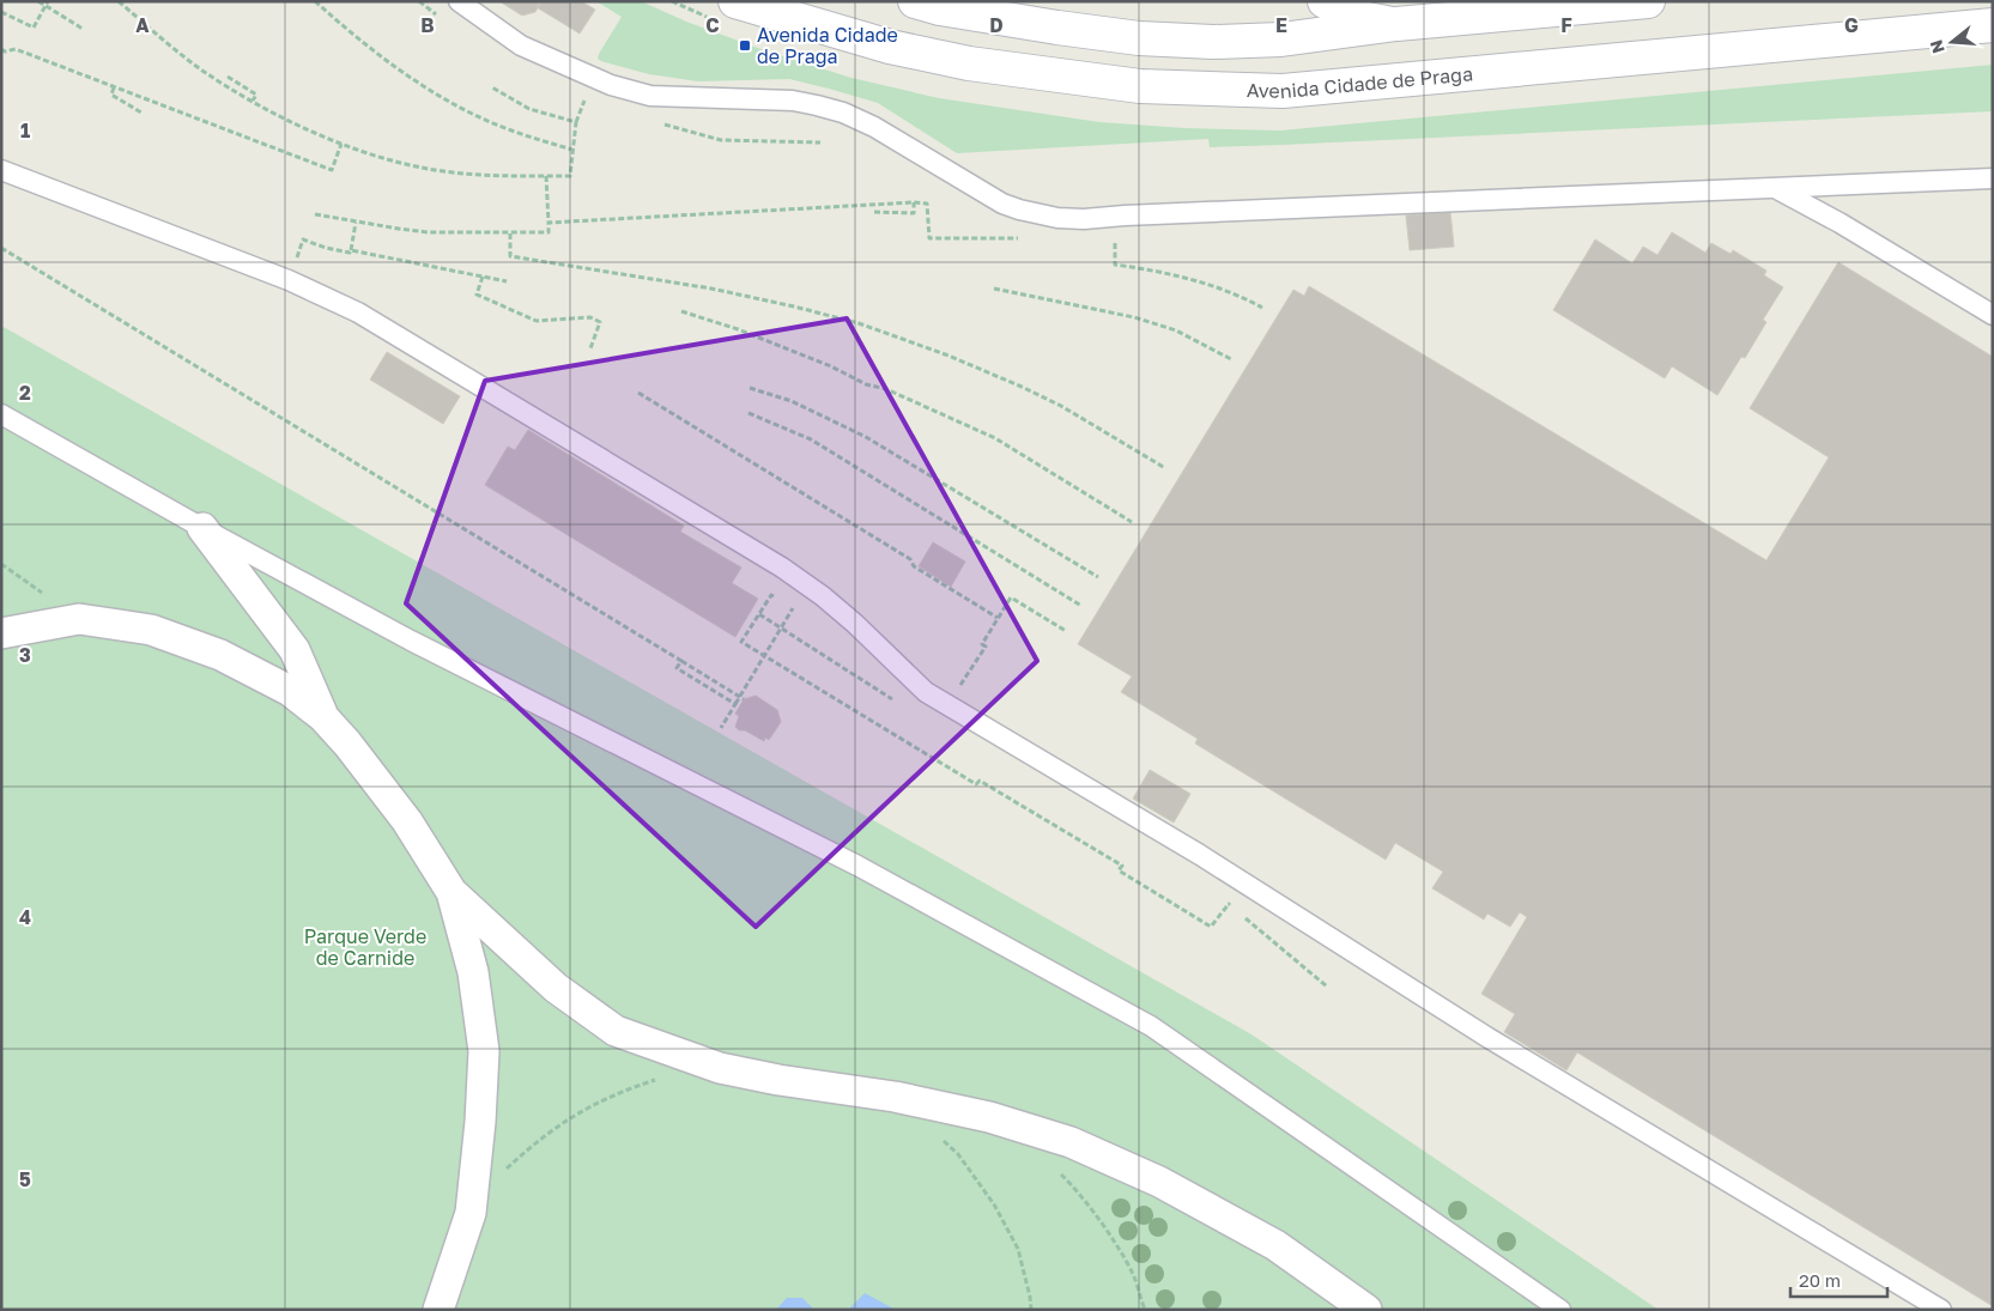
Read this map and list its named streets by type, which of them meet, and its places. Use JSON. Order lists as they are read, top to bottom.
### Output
{
  "streets": {
    "main road": ["Avenida Cidade de Praga"]
  },
  "parks": ["Parque Verde de Carnide"],
  "places": {
    "transit": ["Avenida Cidade de Praga"]
  },
  "scale_bar": "20 m",
  "north": "left",
  "grid": {
    "columns": [
      "A",
      "B",
      "C",
      "D",
      "E",
      "F",
      "G"
    ],
    "rows": [
      "1",
      "2",
      "3",
      "4",
      "5"
    ]
  }
}
